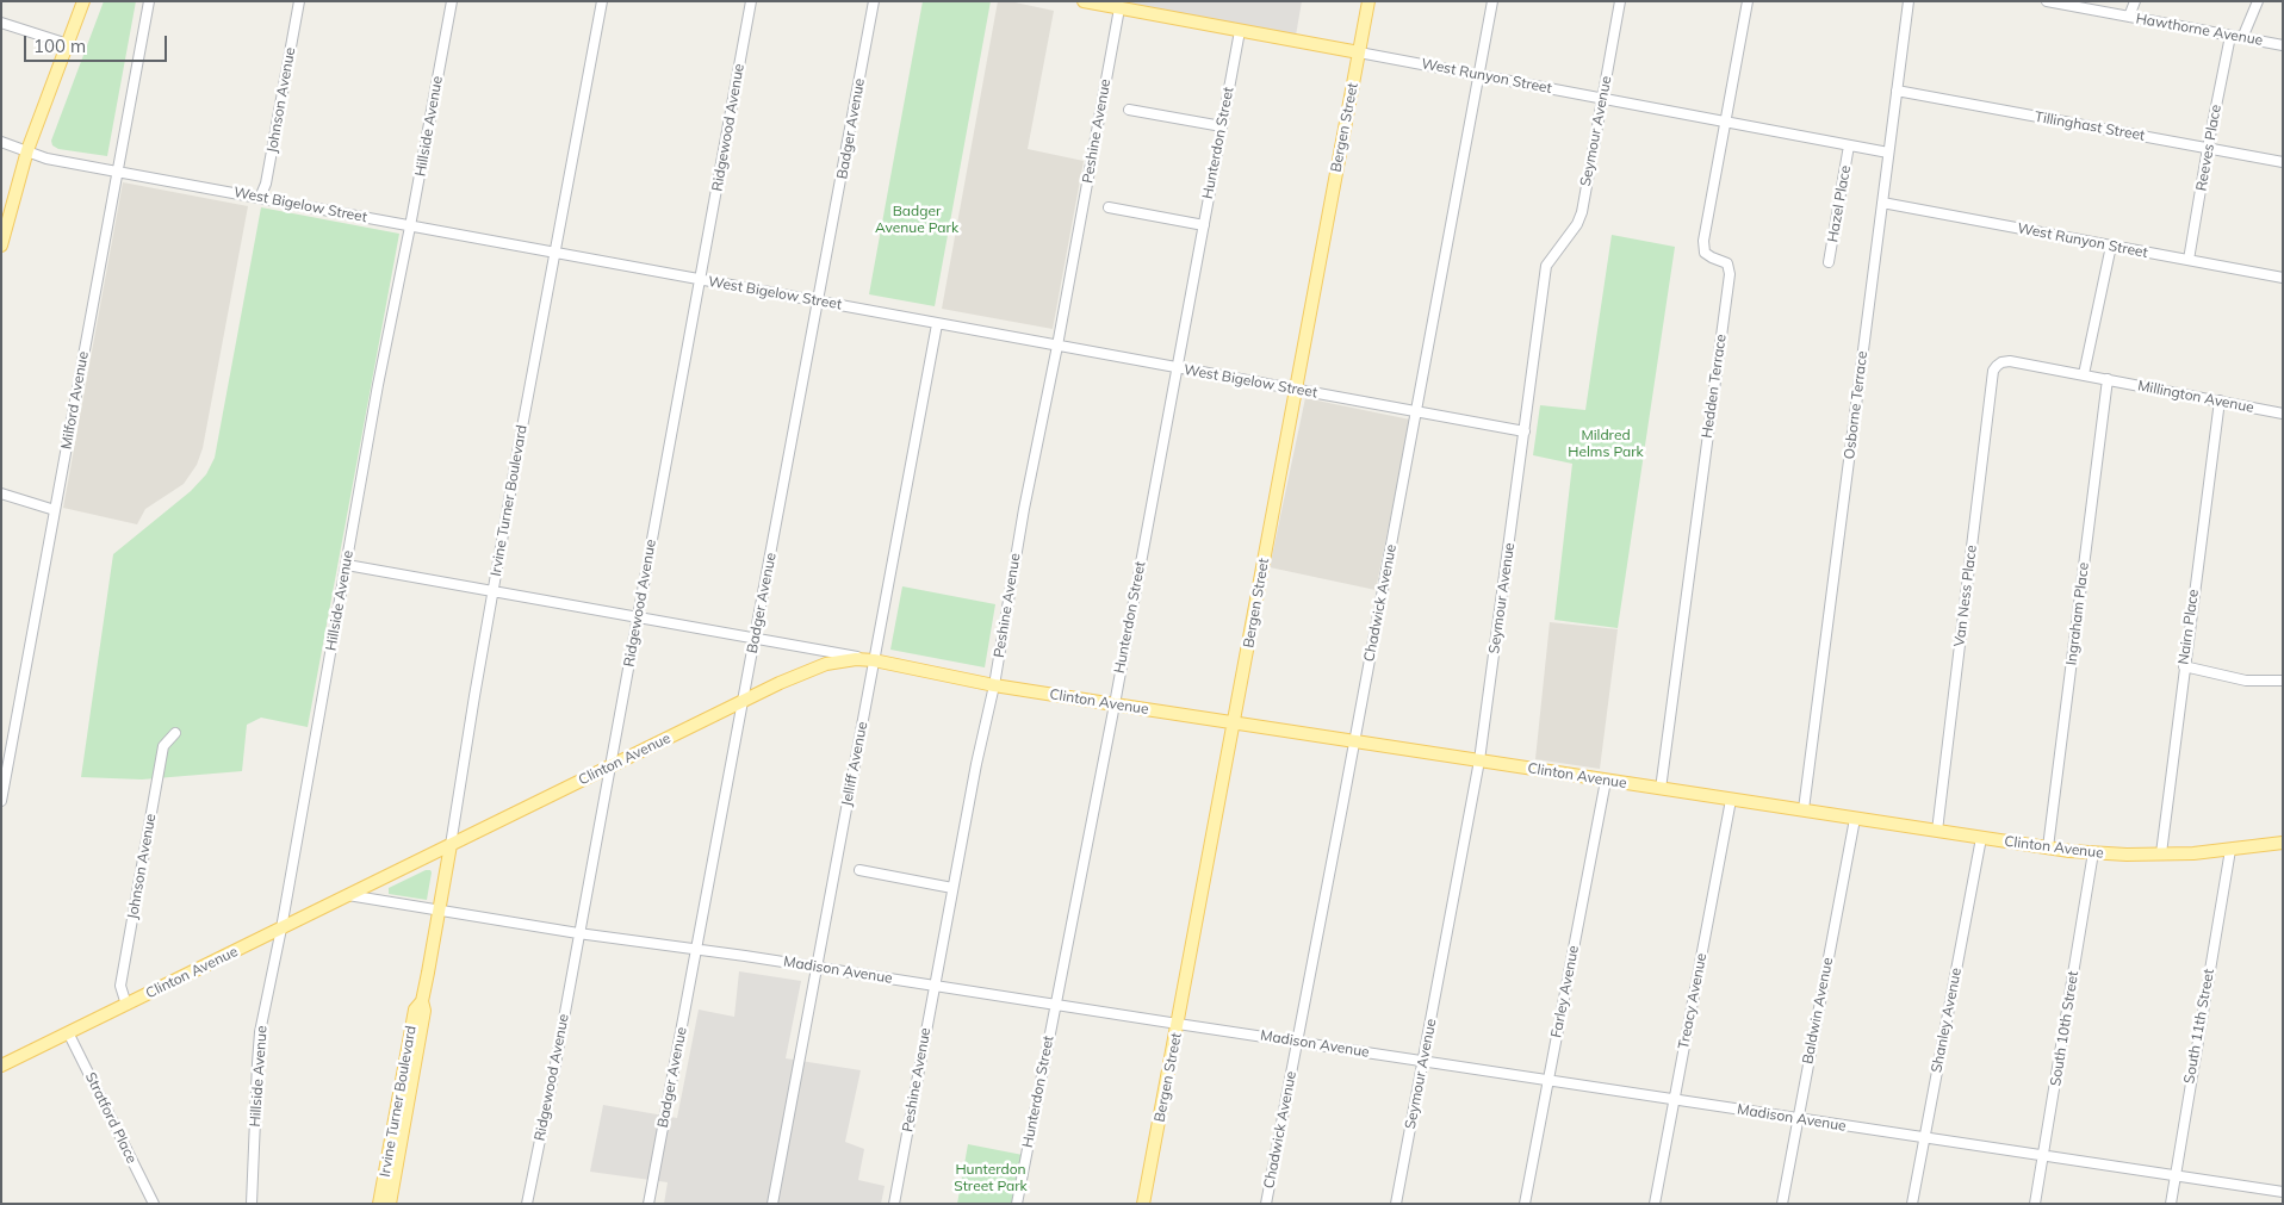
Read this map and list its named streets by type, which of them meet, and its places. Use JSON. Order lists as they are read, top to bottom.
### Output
{
  "streets": {
    "main road": [
      "West Runyon Street",
      "Bergen Street",
      "Irvine Turner Boulevard",
      "Clinton Avenue"
    ],
    "street": [
      "Hawthorne Avenue",
      "Johnson Avenue",
      "Hillside Avenue",
      "Tillinghast Street",
      "Ridgewood Avenue",
      "Badger Avenue",
      "Peshine Avenue",
      "Seymour Avenue",
      "Hunterdon Street",
      "Reeves Place",
      "Hazel Place",
      "West Bigelow Street",
      "Hedden Terrace",
      "Millington Avenue",
      "Milford Avenue",
      "Osborne Terrace",
      "Van Ness Place",
      "Chadwick Avenue",
      "Ingraham Place",
      "Nairn Place",
      "Jelliff Avenue",
      "Madison Avenue",
      "Farley Avenue",
      "Treacy Avenue",
      "Baldwin Avenue",
      "Shanley Avenue",
      "South 11th Street",
      "South 10th Street",
      "Stratford Place"
    ]
  },
  "crossings": [
    ["Hawthorne Avenue", "Reeves Place"],
    ["West Runyon Street", "Bergen Street"],
    ["West Runyon Street", "Peshine Avenue"],
    ["West Runyon Street", "Seymour Avenue"],
    ["West Runyon Street", "Hunterdon Street"],
    ["West Runyon Street", "Reeves Place"],
    ["West Runyon Street", "Hazel Place"],
    ["West Runyon Street", "Hedden Terrace"],
    ["West Runyon Street", "Osborne Terrace"],
    ["West Runyon Street", "Chadwick Avenue"],
    ["Johnson Avenue", "West Bigelow Street"],
    ["Johnson Avenue", "Clinton Avenue"],
    ["Hillside Avenue", "West Bigelow Street"],
    ["Hillside Avenue", "Clinton Avenue"],
    ["Tillinghast Street", "Reeves Place"],
    ["Tillinghast Street", "Osborne Terrace"],
    ["Ridgewood Avenue", "West Bigelow Street"],
    ["Ridgewood Avenue", "Clinton Avenue"],
    ["Ridgewood Avenue", "Madison Avenue"],
    ["Bergen Street", "West Bigelow Street"],
    ["Bergen Street", "Clinton Avenue"],
    ["Bergen Street", "Madison Avenue"],
    ["Badger Avenue", "West Bigelow Street"],
    ["Badger Avenue", "Clinton Avenue"],
    ["Badger Avenue", "Madison Avenue"],
    ["Peshine Avenue", "West Bigelow Street"],
    ["Peshine Avenue", "Clinton Avenue"],
    ["Peshine Avenue", "Madison Avenue"],
    ["Seymour Avenue", "West Bigelow Street"],
    ["Seymour Avenue", "Clinton Avenue"],
    ["Seymour Avenue", "Madison Avenue"],
    ["Hunterdon Street", "West Bigelow Street"],
    ["Hunterdon Street", "Clinton Avenue"],
    ["Hunterdon Street", "Madison Avenue"],
    ["West Bigelow Street", "Milford Avenue"],
    ["West Bigelow Street", "Irvine Turner Boulevard"],
    ["West Bigelow Street", "Chadwick Avenue"],
    ["West Bigelow Street", "Jelliff Avenue"],
    ["Hedden Terrace", "Clinton Avenue"],
    ["Millington Avenue", "Van Ness Place"],
    ["Millington Avenue", "Ingraham Place"],
    ["Millington Avenue", "Nairn Place"],
    ["Osborne Terrace", "Clinton Avenue"],
    ["Irvine Turner Boulevard", "Clinton Avenue"],
    ["Irvine Turner Boulevard", "Madison Avenue"],
    ["Van Ness Place", "Clinton Avenue"],
    ["Chadwick Avenue", "Clinton Avenue"],
    ["Chadwick Avenue", "Madison Avenue"],
    ["Ingraham Place", "Clinton Avenue"],
    ["Nairn Place", "Clinton Avenue"],
    ["Clinton Avenue", "Jelliff Avenue"],
    ["Clinton Avenue", "Madison Avenue"],
    ["Clinton Avenue", "Farley Avenue"],
    ["Clinton Avenue", "Treacy Avenue"],
    ["Clinton Avenue", "Baldwin Avenue"],
    ["Clinton Avenue", "Shanley Avenue"],
    ["Clinton Avenue", "South 11th Street"],
    ["Clinton Avenue", "South 10th Street"],
    ["Clinton Avenue", "Stratford Place"],
    ["Jelliff Avenue", "Madison Avenue"],
    ["Madison Avenue", "Farley Avenue"],
    ["Madison Avenue", "Treacy Avenue"],
    ["Madison Avenue", "Baldwin Avenue"],
    ["Madison Avenue", "Shanley Avenue"],
    ["Madison Avenue", "South 11th Street"],
    ["Madison Avenue", "South 10th Street"]
  ],
  "parks": ["Badger Avenue Park", "Mildred Helms Park", "Hunterdon Street Park"],
  "scale_bar": "100 m"
}
